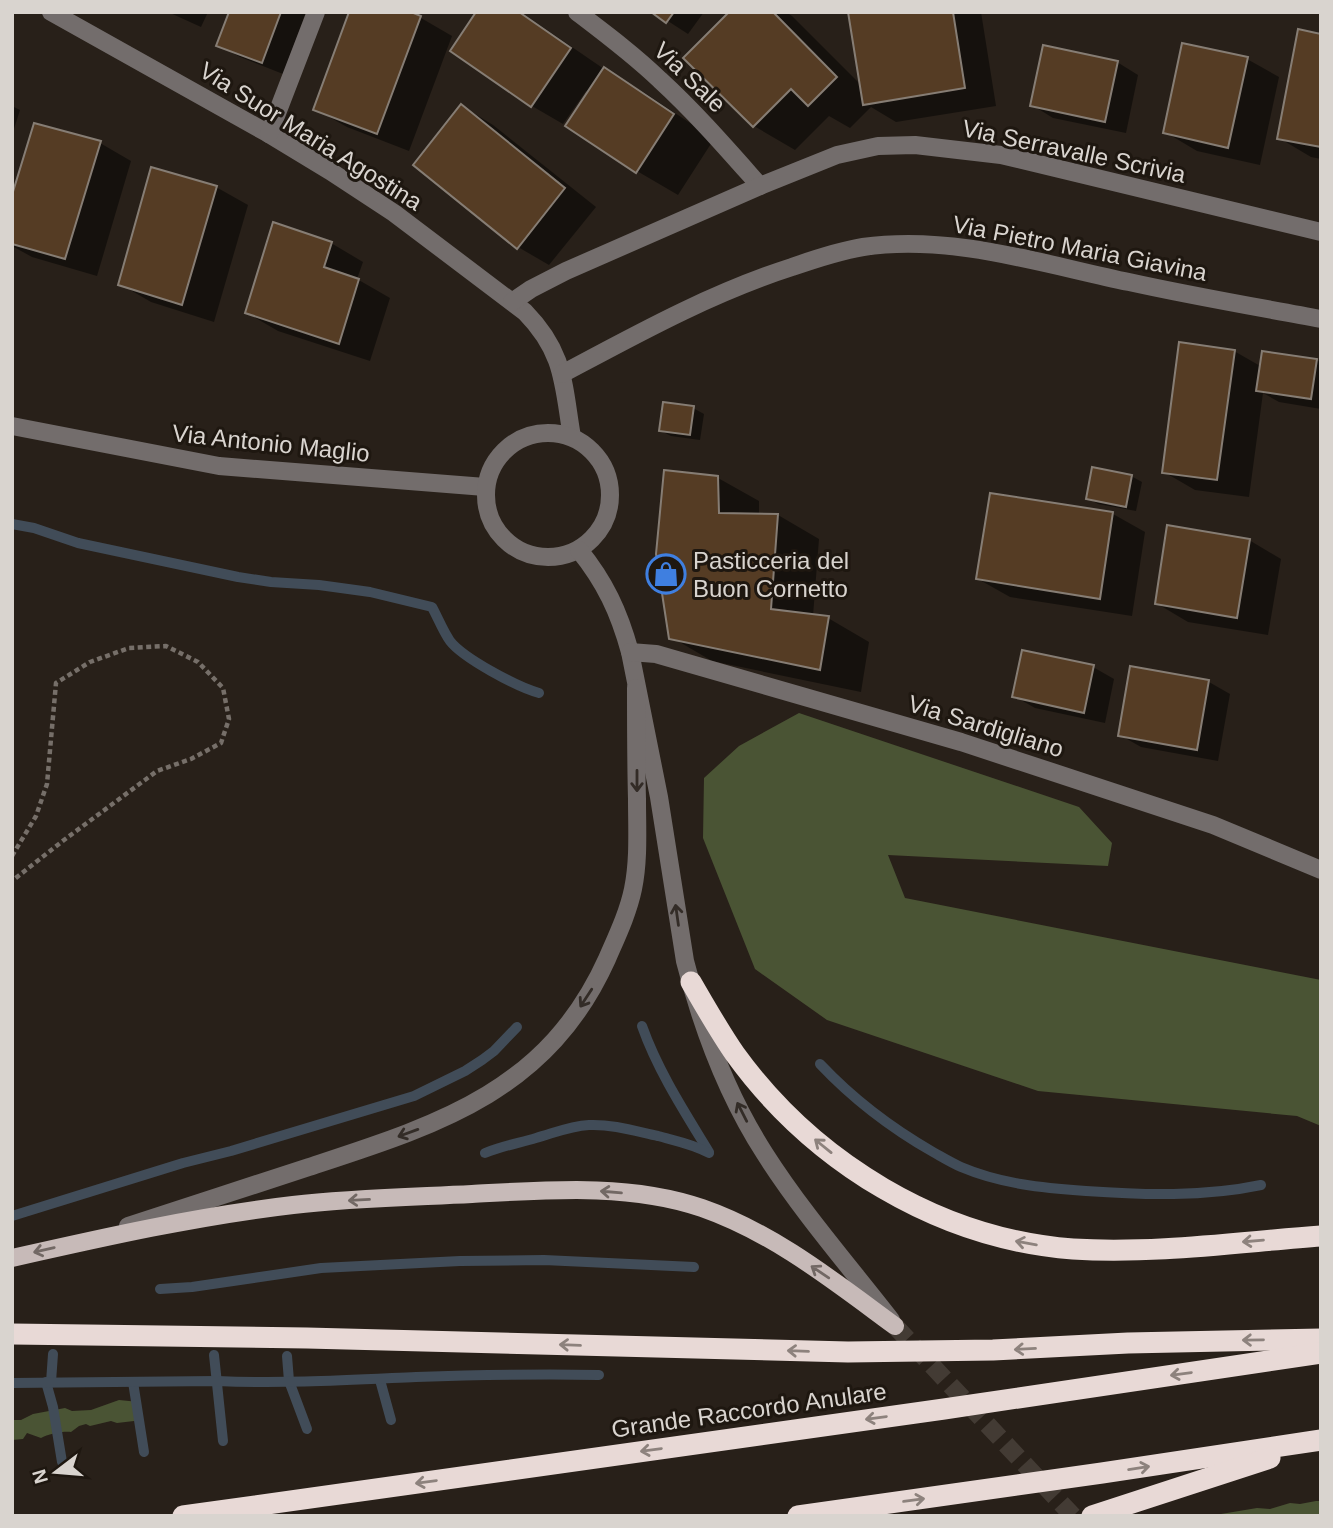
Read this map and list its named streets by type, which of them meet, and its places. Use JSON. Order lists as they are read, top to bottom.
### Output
{
  "streets": {
    "highway": ["Grande Raccordo Anulare"],
    "street": [
      "Via Sale",
      "Via Suor Maria Agostina",
      "Via Serravalle Scrivia",
      "Via Pietro Maria Giavina",
      "Via Antonio Maglio",
      "Via Sardigliano"
    ]
  },
  "crossings": [
    ["Via Sale", "Via Serravalle Scrivia"],
    ["Via Suor Maria Agostina", "Via Serravalle Scrivia"],
    ["Via Suor Maria Agostina", "Via Pietro Maria Giavina"],
    ["Via Suor Maria Agostina", "Via Antonio Maglio"]
  ],
  "places": {
    "shop": ["Pasticceria del Buon Cornetto"]
  },
  "north": "left"
}
